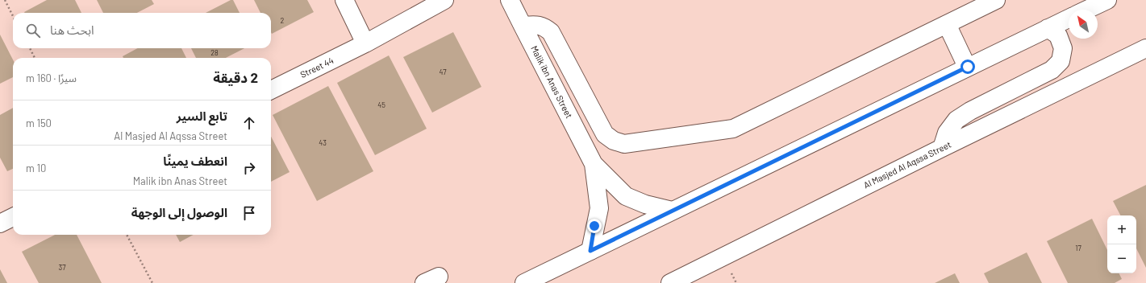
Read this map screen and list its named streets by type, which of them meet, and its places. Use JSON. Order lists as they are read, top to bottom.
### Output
{
  "streets": {
    "main road": ["Street 44", "Malik ibn Anas Street", "Al Masjed Al Aqssa Street"]
  },
  "house_numbers": [
    "2",
    "28",
    "47",
    "45",
    "43",
    "17",
    "37"
  ],
  "north": "top left",
  "page": {
    "search": "ابحث هنا",
    "heading": ["2 دقيقة", "سيرًا · 160 m"],
    "list": [
      ["تابع السير", "Al Masjed Al Aqssa Street", "150 m"],
      ["انعطف يمينًا", "Malik ibn Anas Street", "10 m"],
      "الوصول إلى الوجهة"
    ],
    "map_buttons": ["+", "−"]
  }
}
